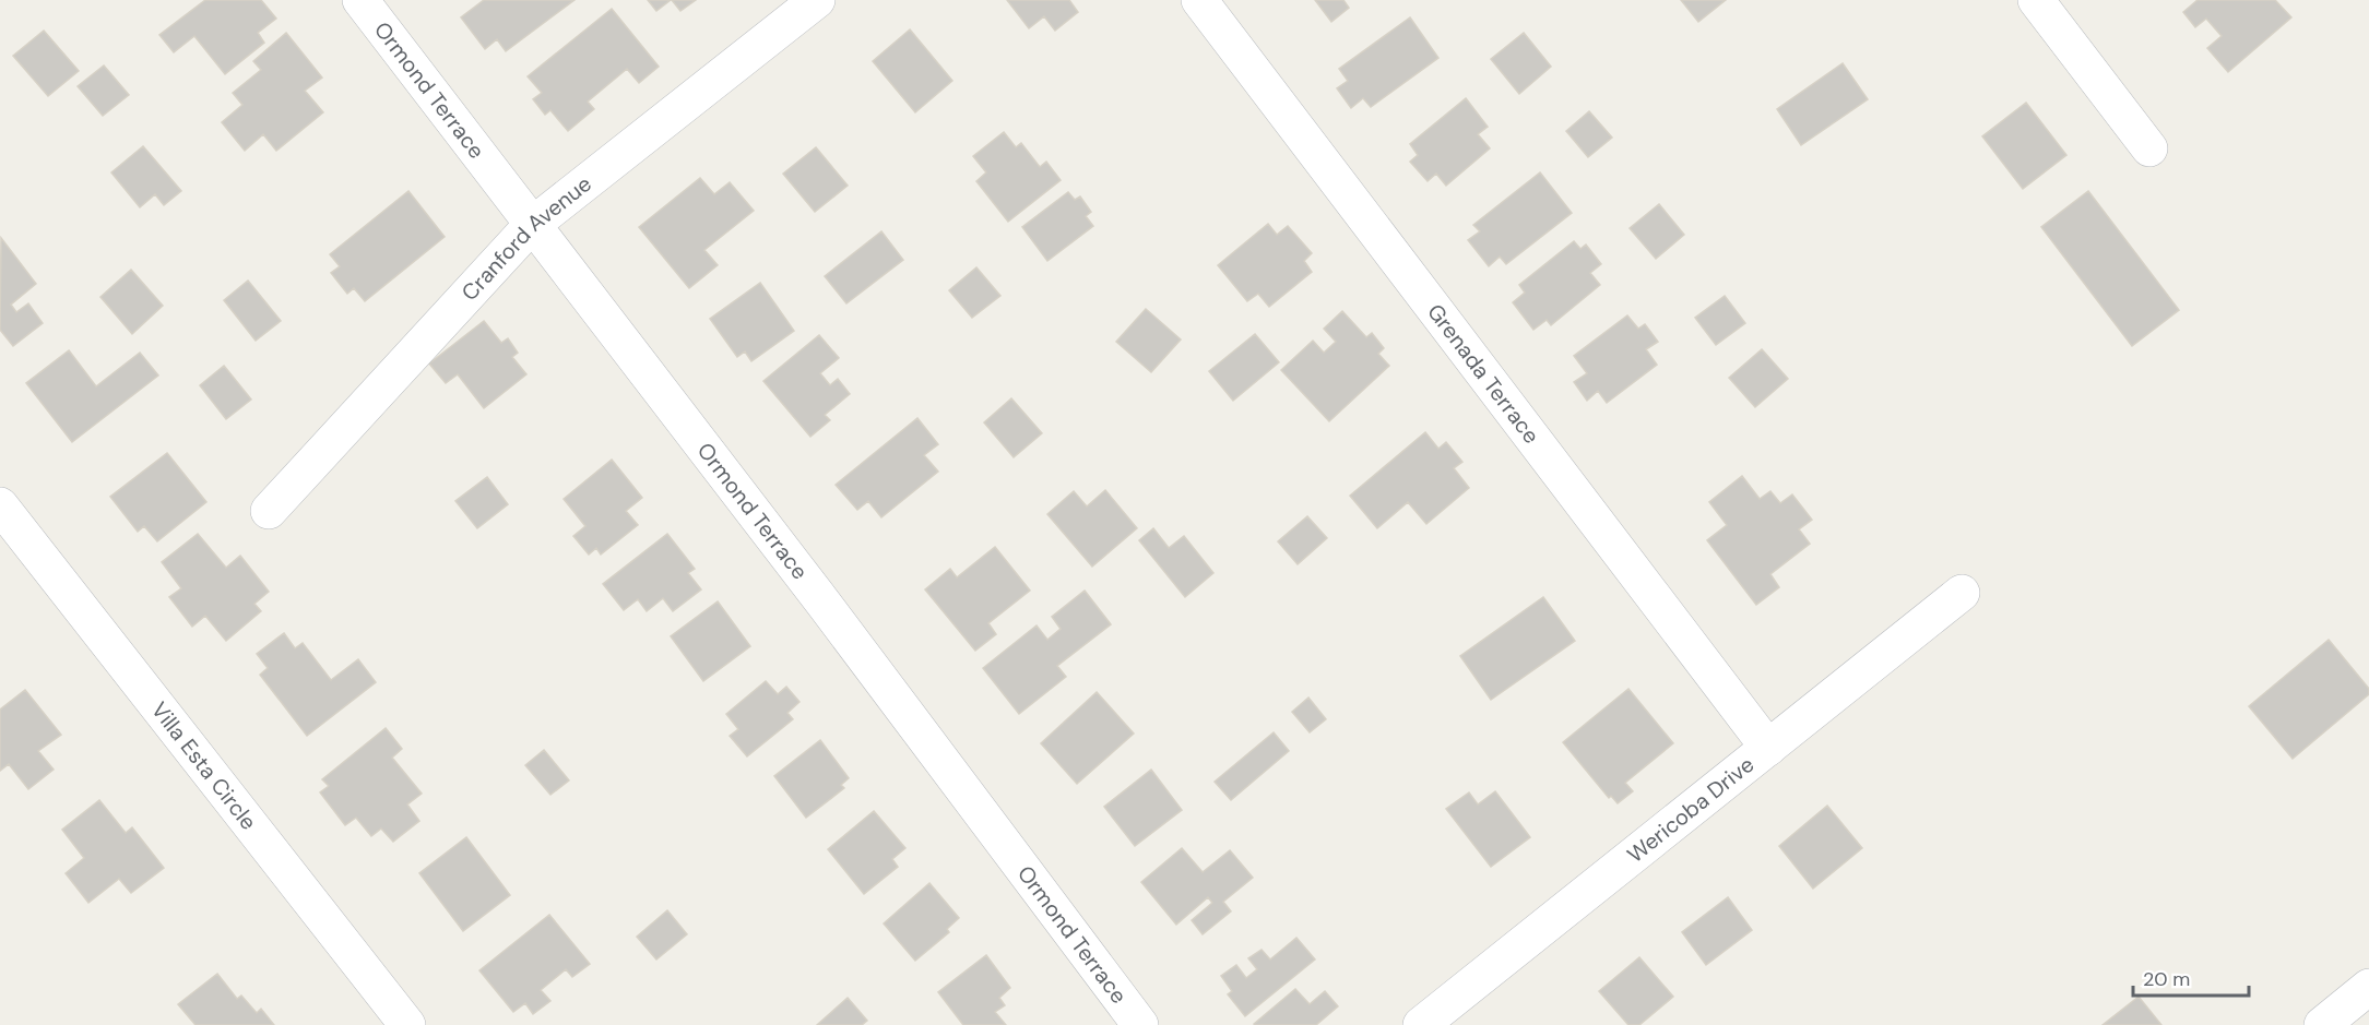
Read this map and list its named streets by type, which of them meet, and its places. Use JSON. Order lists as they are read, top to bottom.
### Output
{
  "streets": {
    "street": [
      "Ormond Terrace",
      "Cranford Avenue",
      "Grenada Terrace",
      "Villa Esta Circle",
      "Wericoba Drive"
    ]
  },
  "crossings": [
    ["Ormond Terrace", "Cranford Avenue"],
    ["Grenada Terrace", "Wericoba Drive"]
  ],
  "scale_bar": "20 m"
}
